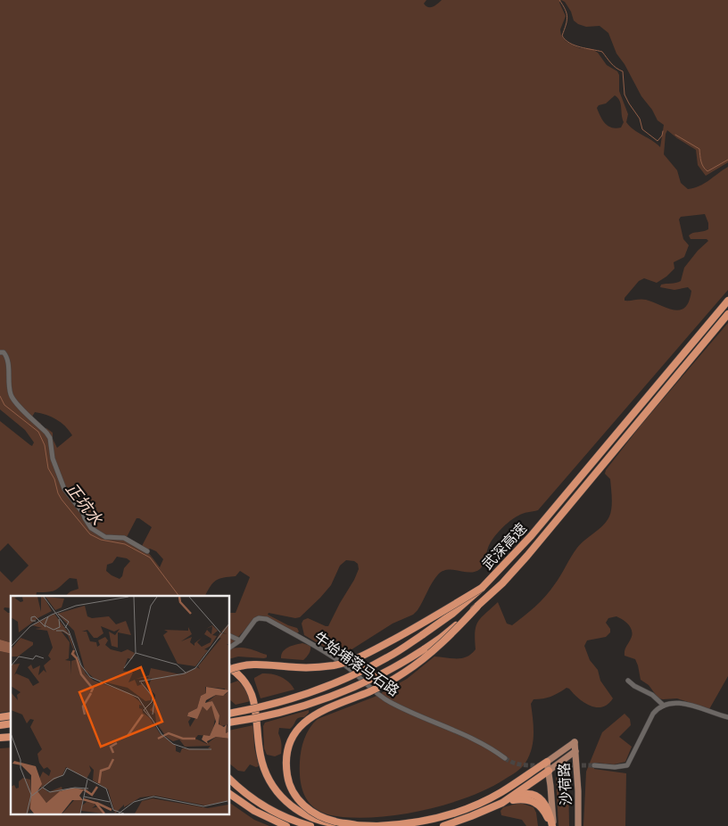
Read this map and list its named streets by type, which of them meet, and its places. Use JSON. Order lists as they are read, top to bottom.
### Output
{
  "streets": {
    "highway": ["武深高速"],
    "main road": ["沙荷路"],
    "street": ["牛始埔落马石路"]
  },
  "water": ["正坑水"]
}
